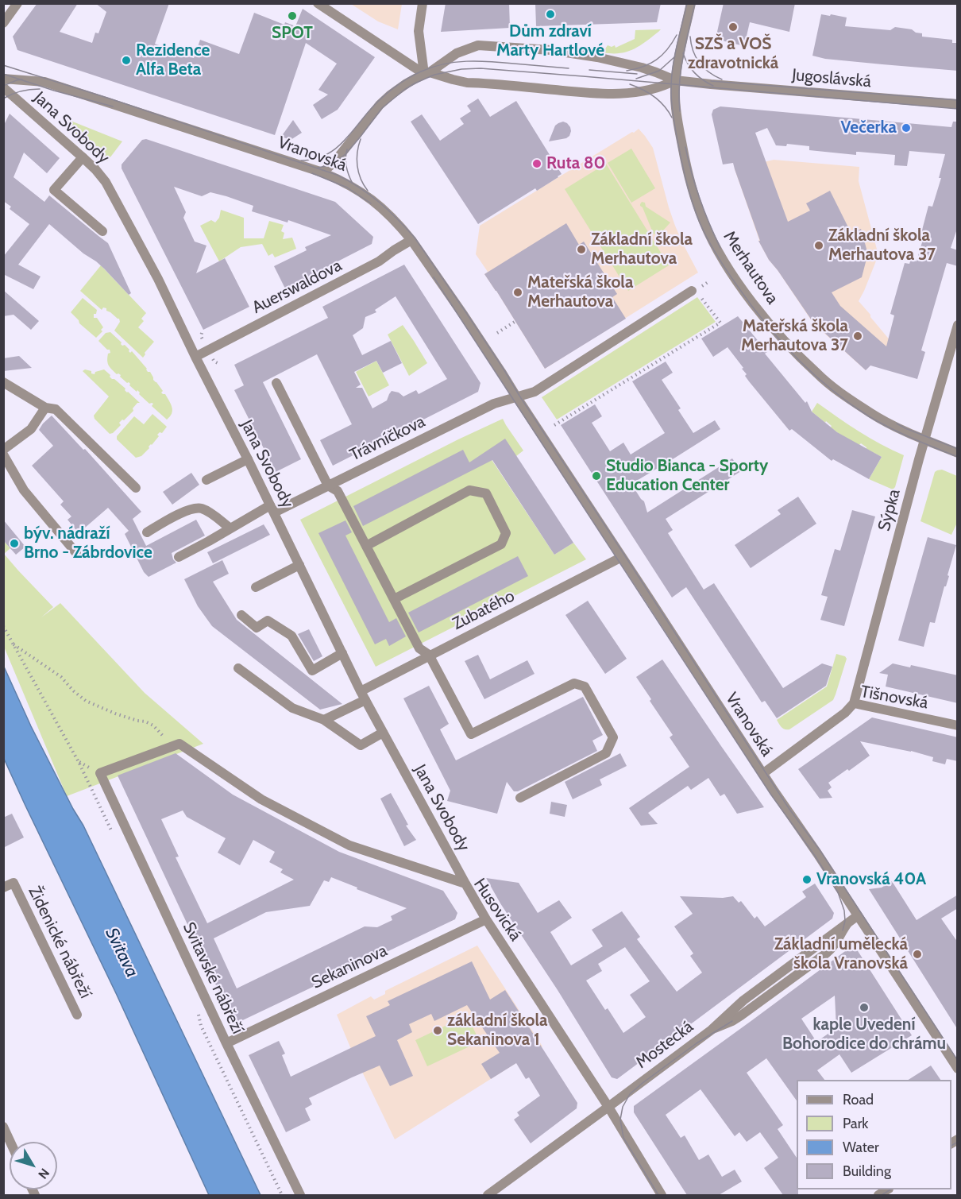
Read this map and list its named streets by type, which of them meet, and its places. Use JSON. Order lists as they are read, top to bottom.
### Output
{
  "streets": {
    "street": [
      "Jugoslávská",
      "Jana Svobody",
      "Vranovská",
      "Merhautova",
      "Auerswaldova",
      "Trávníčkova",
      "Sýpka",
      "Zubatého",
      "Tišnovská",
      "Husovická",
      "Židenické nábřeží",
      "Sekaninova",
      "Svitavské nábřeží",
      "Mostecká"
    ]
  },
  "crossings": [
    ["Jugoslávská", "Vranovská"],
    ["Jugoslávská", "Merhautova"],
    ["Jana Svobody", "Auerswaldova"],
    ["Jana Svobody", "Trávníčkova"],
    ["Jana Svobody", "Zubatého"],
    ["Jana Svobody", "Husovická"],
    ["Vranovská", "Auerswaldova"],
    ["Vranovská", "Trávníčkova"],
    ["Vranovská", "Zubatého"],
    ["Vranovská", "Tišnovská"],
    ["Vranovská", "Mostecká"],
    ["Merhautova", "Sýpka"],
    ["Sýpka", "Tišnovská"],
    ["Husovická", "Sekaninova"],
    ["Husovická", "Svitavské nábřeží"],
    ["Husovická", "Mostecká"],
    ["Sekaninova", "Svitavské nábřeží"]
  ],
  "water": ["Svitava"],
  "places": [
    "Dům zdraví Marty Hartlové",
    "SPOT",
    "SZŠ a VOŠ zdravotnická",
    "Rezidence Alfa Beta",
    "Večerka",
    "Ruta 80",
    "Základní škola Merhautova 37",
    "Základní škola Merhautova",
    "Mateřská škola Merhautova",
    "Mateřská škola Merhautova 37",
    "Studio Bianca - Sporty Education Center",
    "býv. nádraží Brno - Zábrdovice",
    "Vranovská 40A",
    "Základní umělecká škola Vranovská",
    "kaple Uvedení Bohorodice do chrámu",
    "základní škola Sekaninova 1"
  ],
  "legend": [
    "Road",
    "Park",
    "Water",
    "Building"
  ],
  "north": "bottom right"
}
